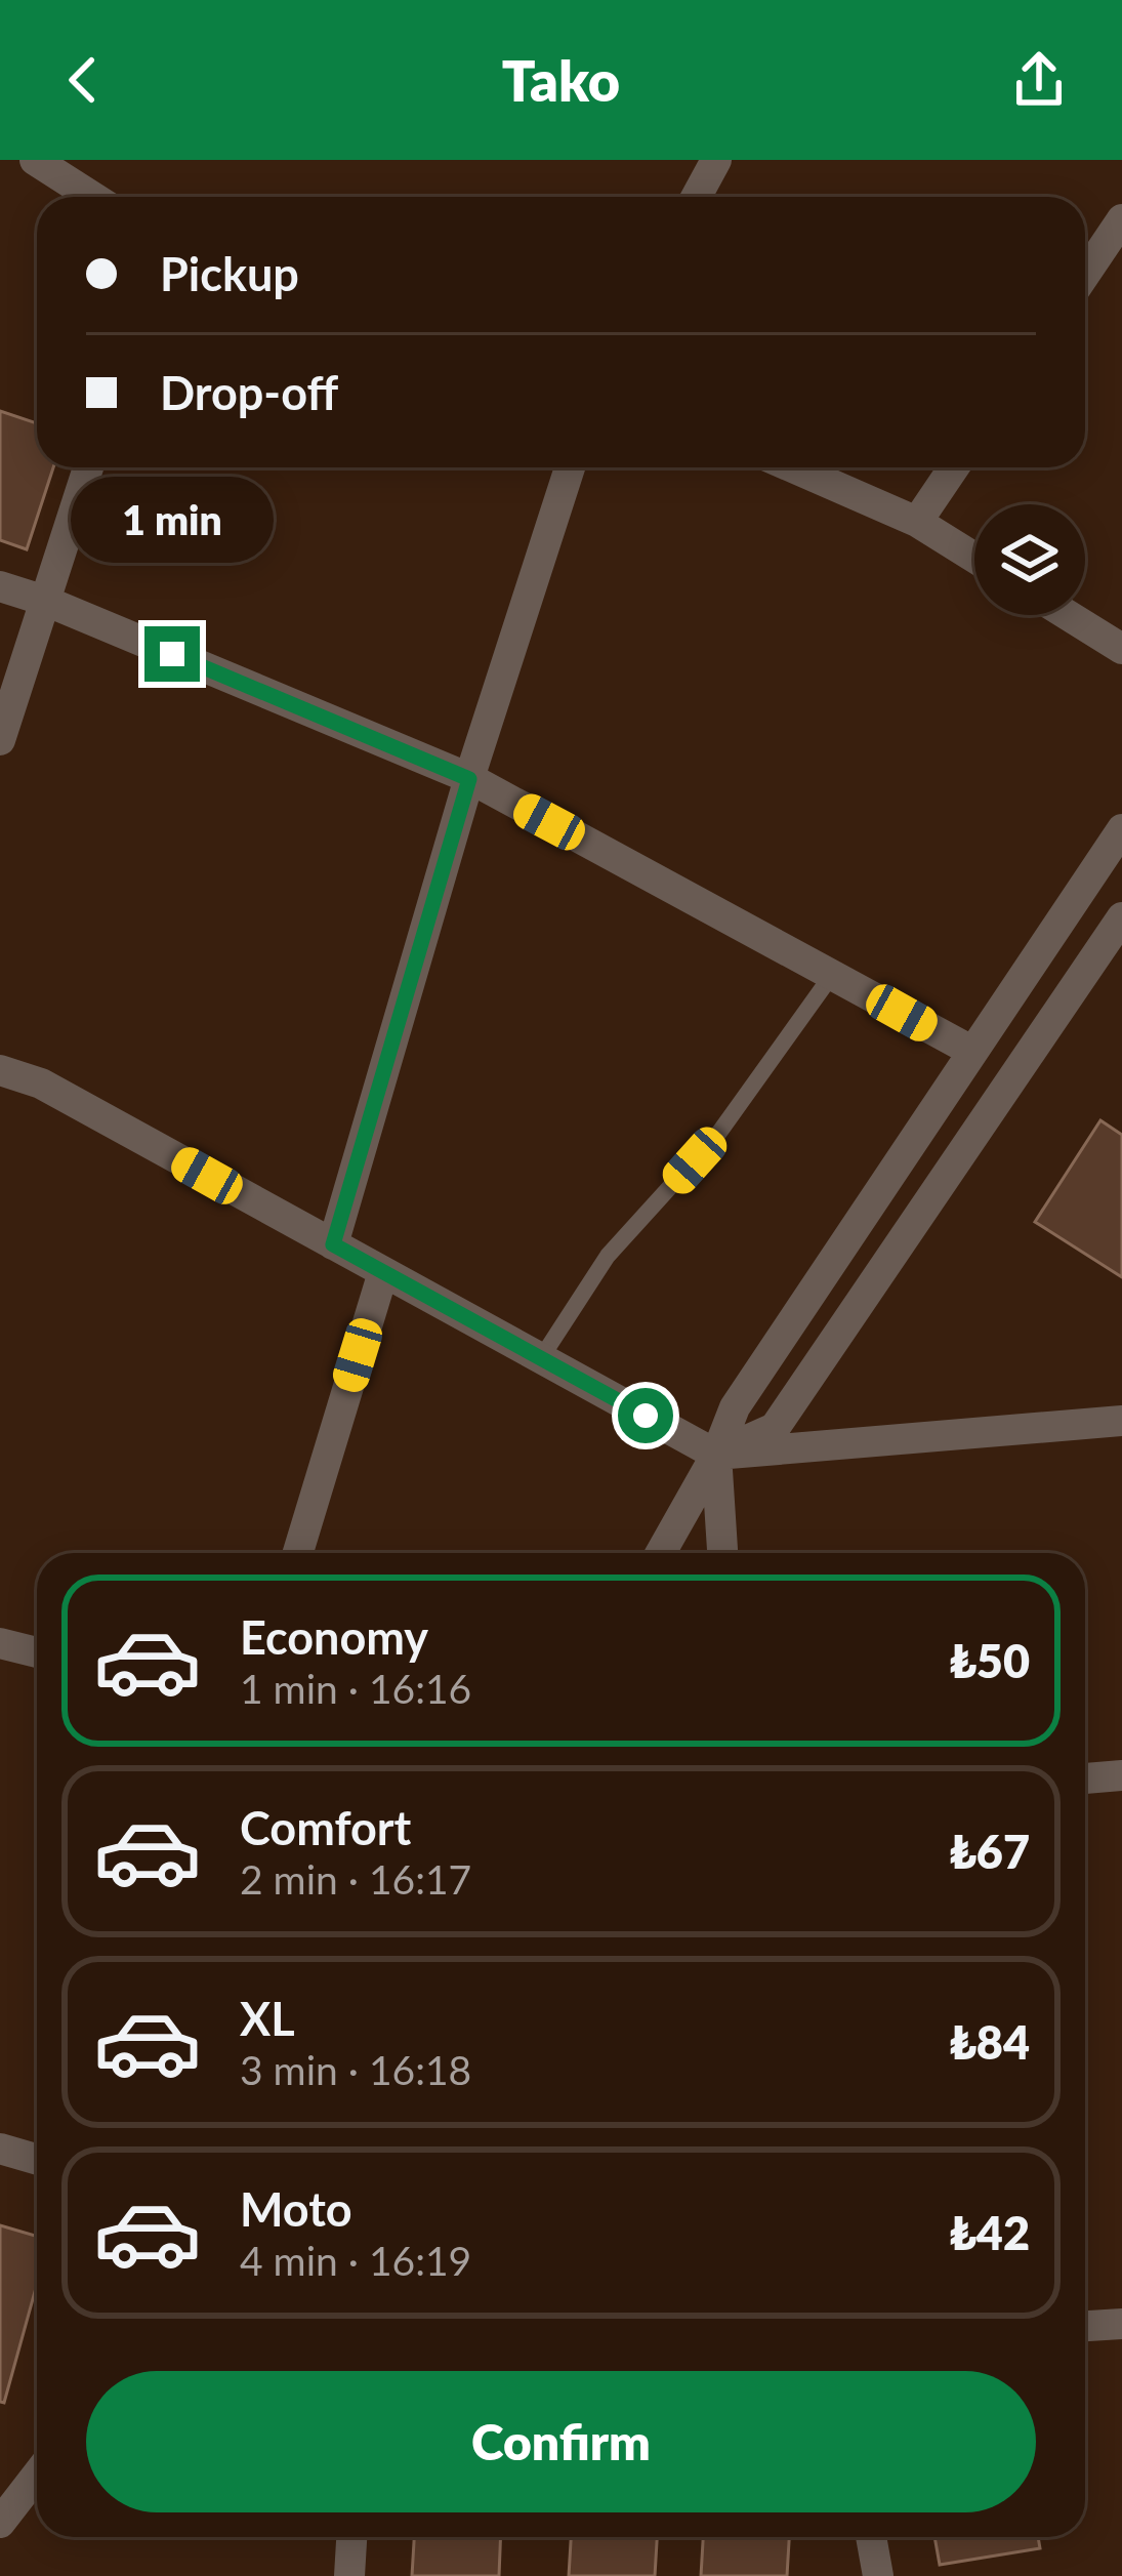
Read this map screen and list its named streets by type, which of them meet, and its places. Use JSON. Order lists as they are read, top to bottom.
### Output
{
  "page": {
    "header": "Tako",
    "banner": ["Pickup", "Drop-off"],
    "bubble": "1 min",
    "list": [
      {
        "name": "Economy",
        "note": "1 min · 16:16",
        "value": "₺50"
      },
      {
        "name": "Comfort",
        "note": "2 min · 16:17",
        "value": "₺67"
      },
      {
        "name": "XL",
        "note": "3 min · 16:18",
        "value": "₺84"
      },
      {
        "name": "Moto",
        "note": "4 min · 16:19",
        "value": "₺42"
      }
    ],
    "buttons": "Confirm"
  }
}
